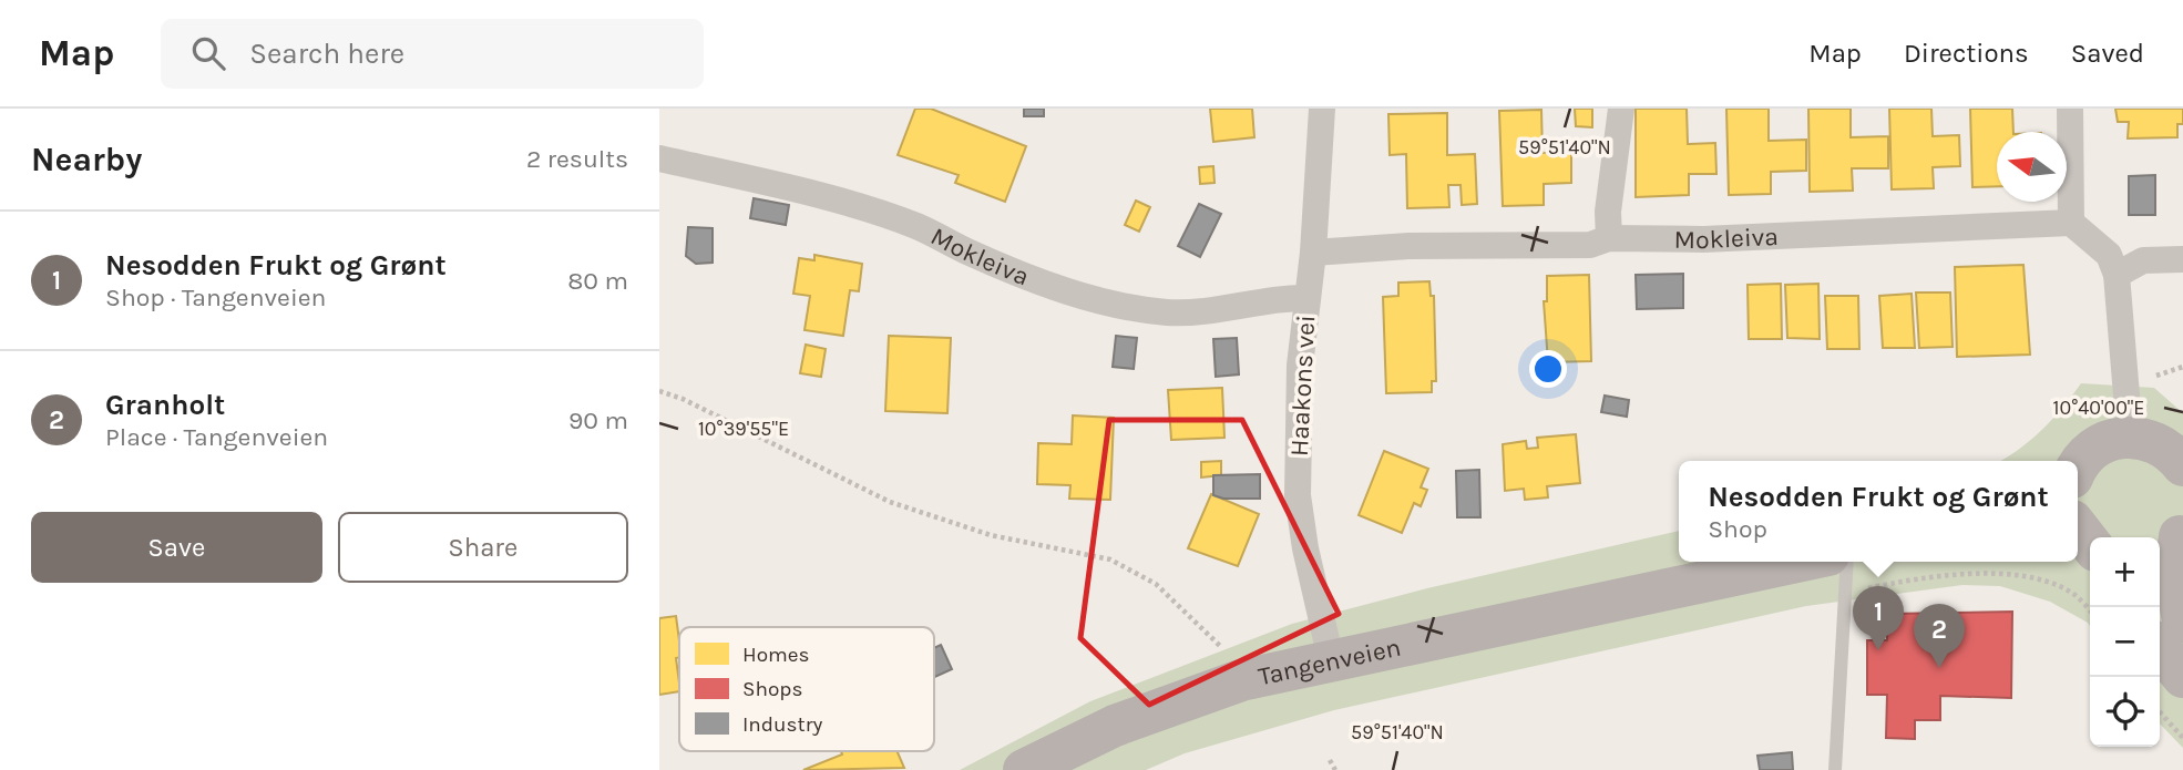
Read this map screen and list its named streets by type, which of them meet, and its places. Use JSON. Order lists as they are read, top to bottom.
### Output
{
  "streets": {
    "main road": ["Tangenveien"],
    "street": ["Mokleiva", "Haakons vei"]
  },
  "crossings": [
    ["Mokleiva", "Haakons vei"],
    ["Haakons vei", "Tangenveien"]
  ],
  "legend": ["Homes", "Shops", "Industry"],
  "north": "left",
  "page": {
    "header": "Map",
    "search": "Search here",
    "nav": ["Map", "Directions", "Saved"],
    "heading": ["Nearby", "2 results"],
    "list": [
      {
        "mark": "1",
        "name": "Nesodden Frukt og Grønt",
        "note": "Shop · Tangenveien",
        "value": "80 m"
      },
      {
        "mark": "2",
        "name": "Granholt",
        "note": "Place · Tangenveien",
        "value": "90 m"
      }
    ],
    "popup": ["Nesodden Frukt og Grønt", "Shop"],
    "buttons": ["Save", "Share"],
    "map_buttons": ["+", "−"],
    "pins": ["1", "2"]
  },
  "coordinates": ["59°51'40\"N", "10°40'00\"E", "10°39'55\"E"]
}
